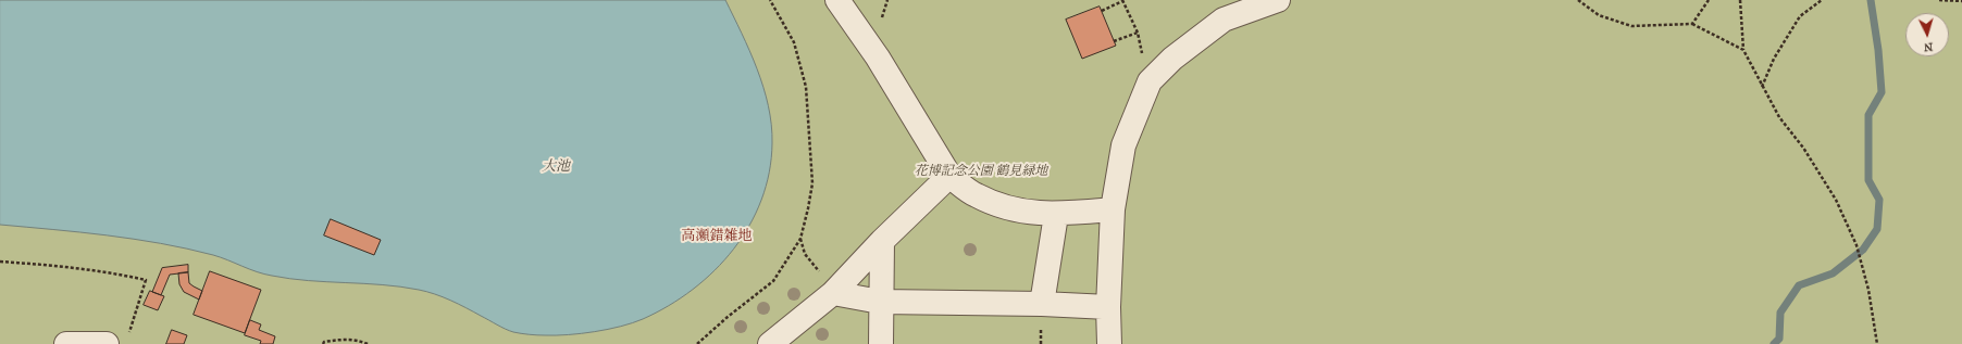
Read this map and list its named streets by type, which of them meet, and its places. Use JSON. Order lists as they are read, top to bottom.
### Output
{
  "districts": ["高瀬錯雑地"],
  "water": ["大池"],
  "parks": ["花博記念公園 鶴見緑地"],
  "north": "bottom"
}
